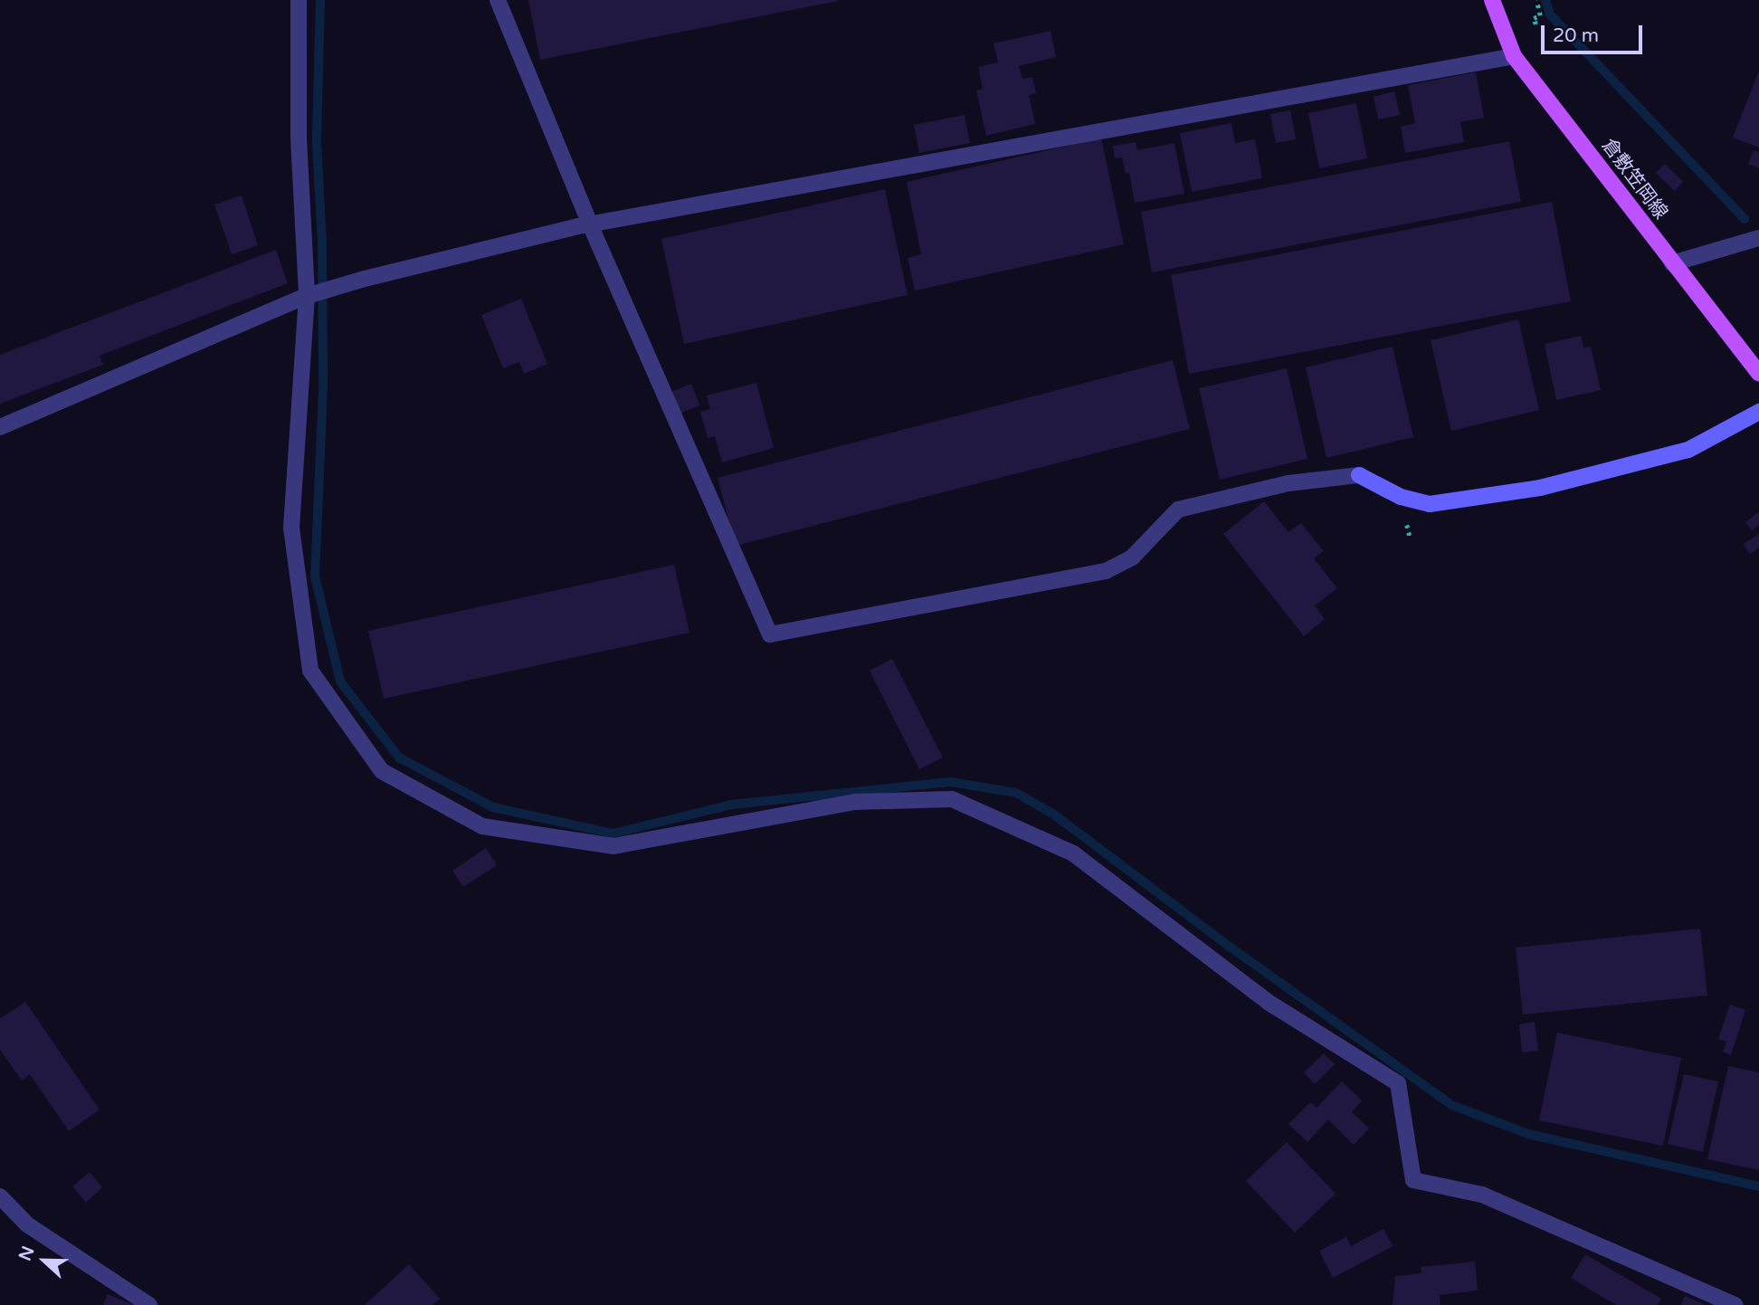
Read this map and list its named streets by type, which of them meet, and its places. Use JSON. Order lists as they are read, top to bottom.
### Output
{
  "streets": {
    "main road": ["倉敷笠岡線"]
  },
  "scale_bar": "20 m",
  "north": "left"
}
